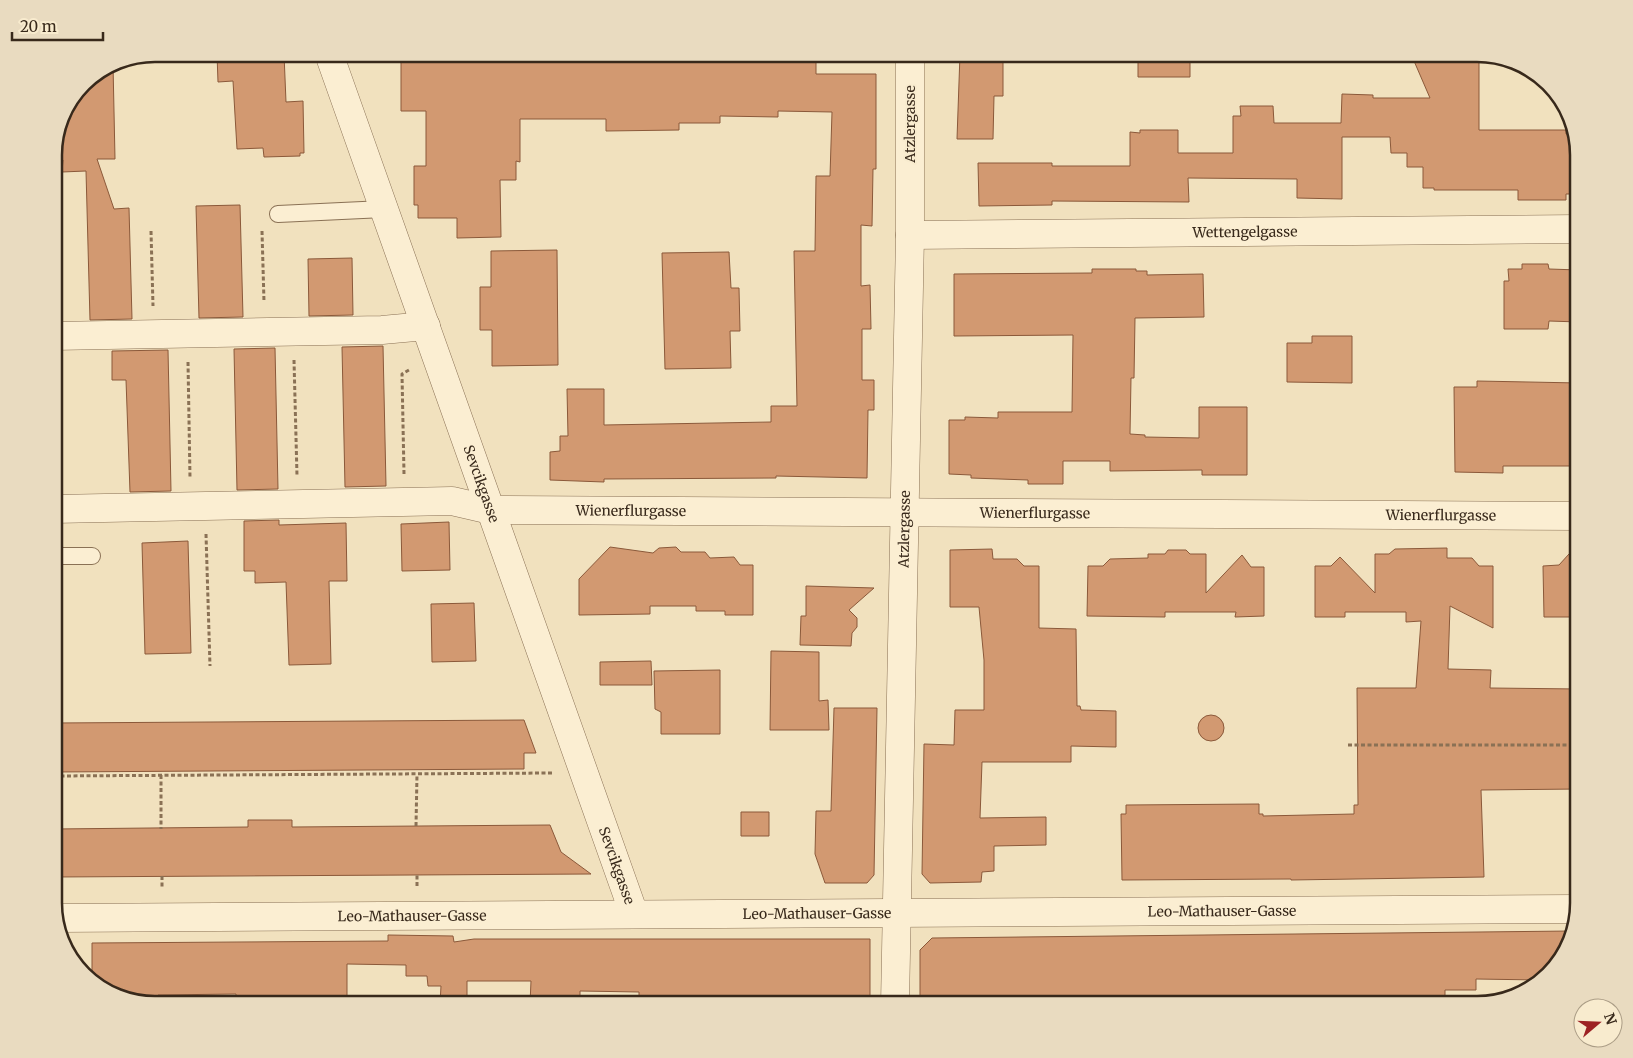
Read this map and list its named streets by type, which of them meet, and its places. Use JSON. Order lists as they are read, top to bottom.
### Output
{
  "streets": {
    "street": [
      "Atzlergasse",
      "Wettengelgasse",
      "Sevcikgasse",
      "Wienerflurgasse",
      "Leo-Mathauser-Gasse"
    ]
  },
  "crossings": [
    ["Atzlergasse", "Wettengelgasse"],
    ["Atzlergasse", "Wienerflurgasse"],
    ["Atzlergasse", "Leo-Mathauser-Gasse"],
    ["Sevcikgasse", "Wienerflurgasse"],
    ["Sevcikgasse", "Leo-Mathauser-Gasse"]
  ],
  "scale_bar": "20 m",
  "north": "right"
}
